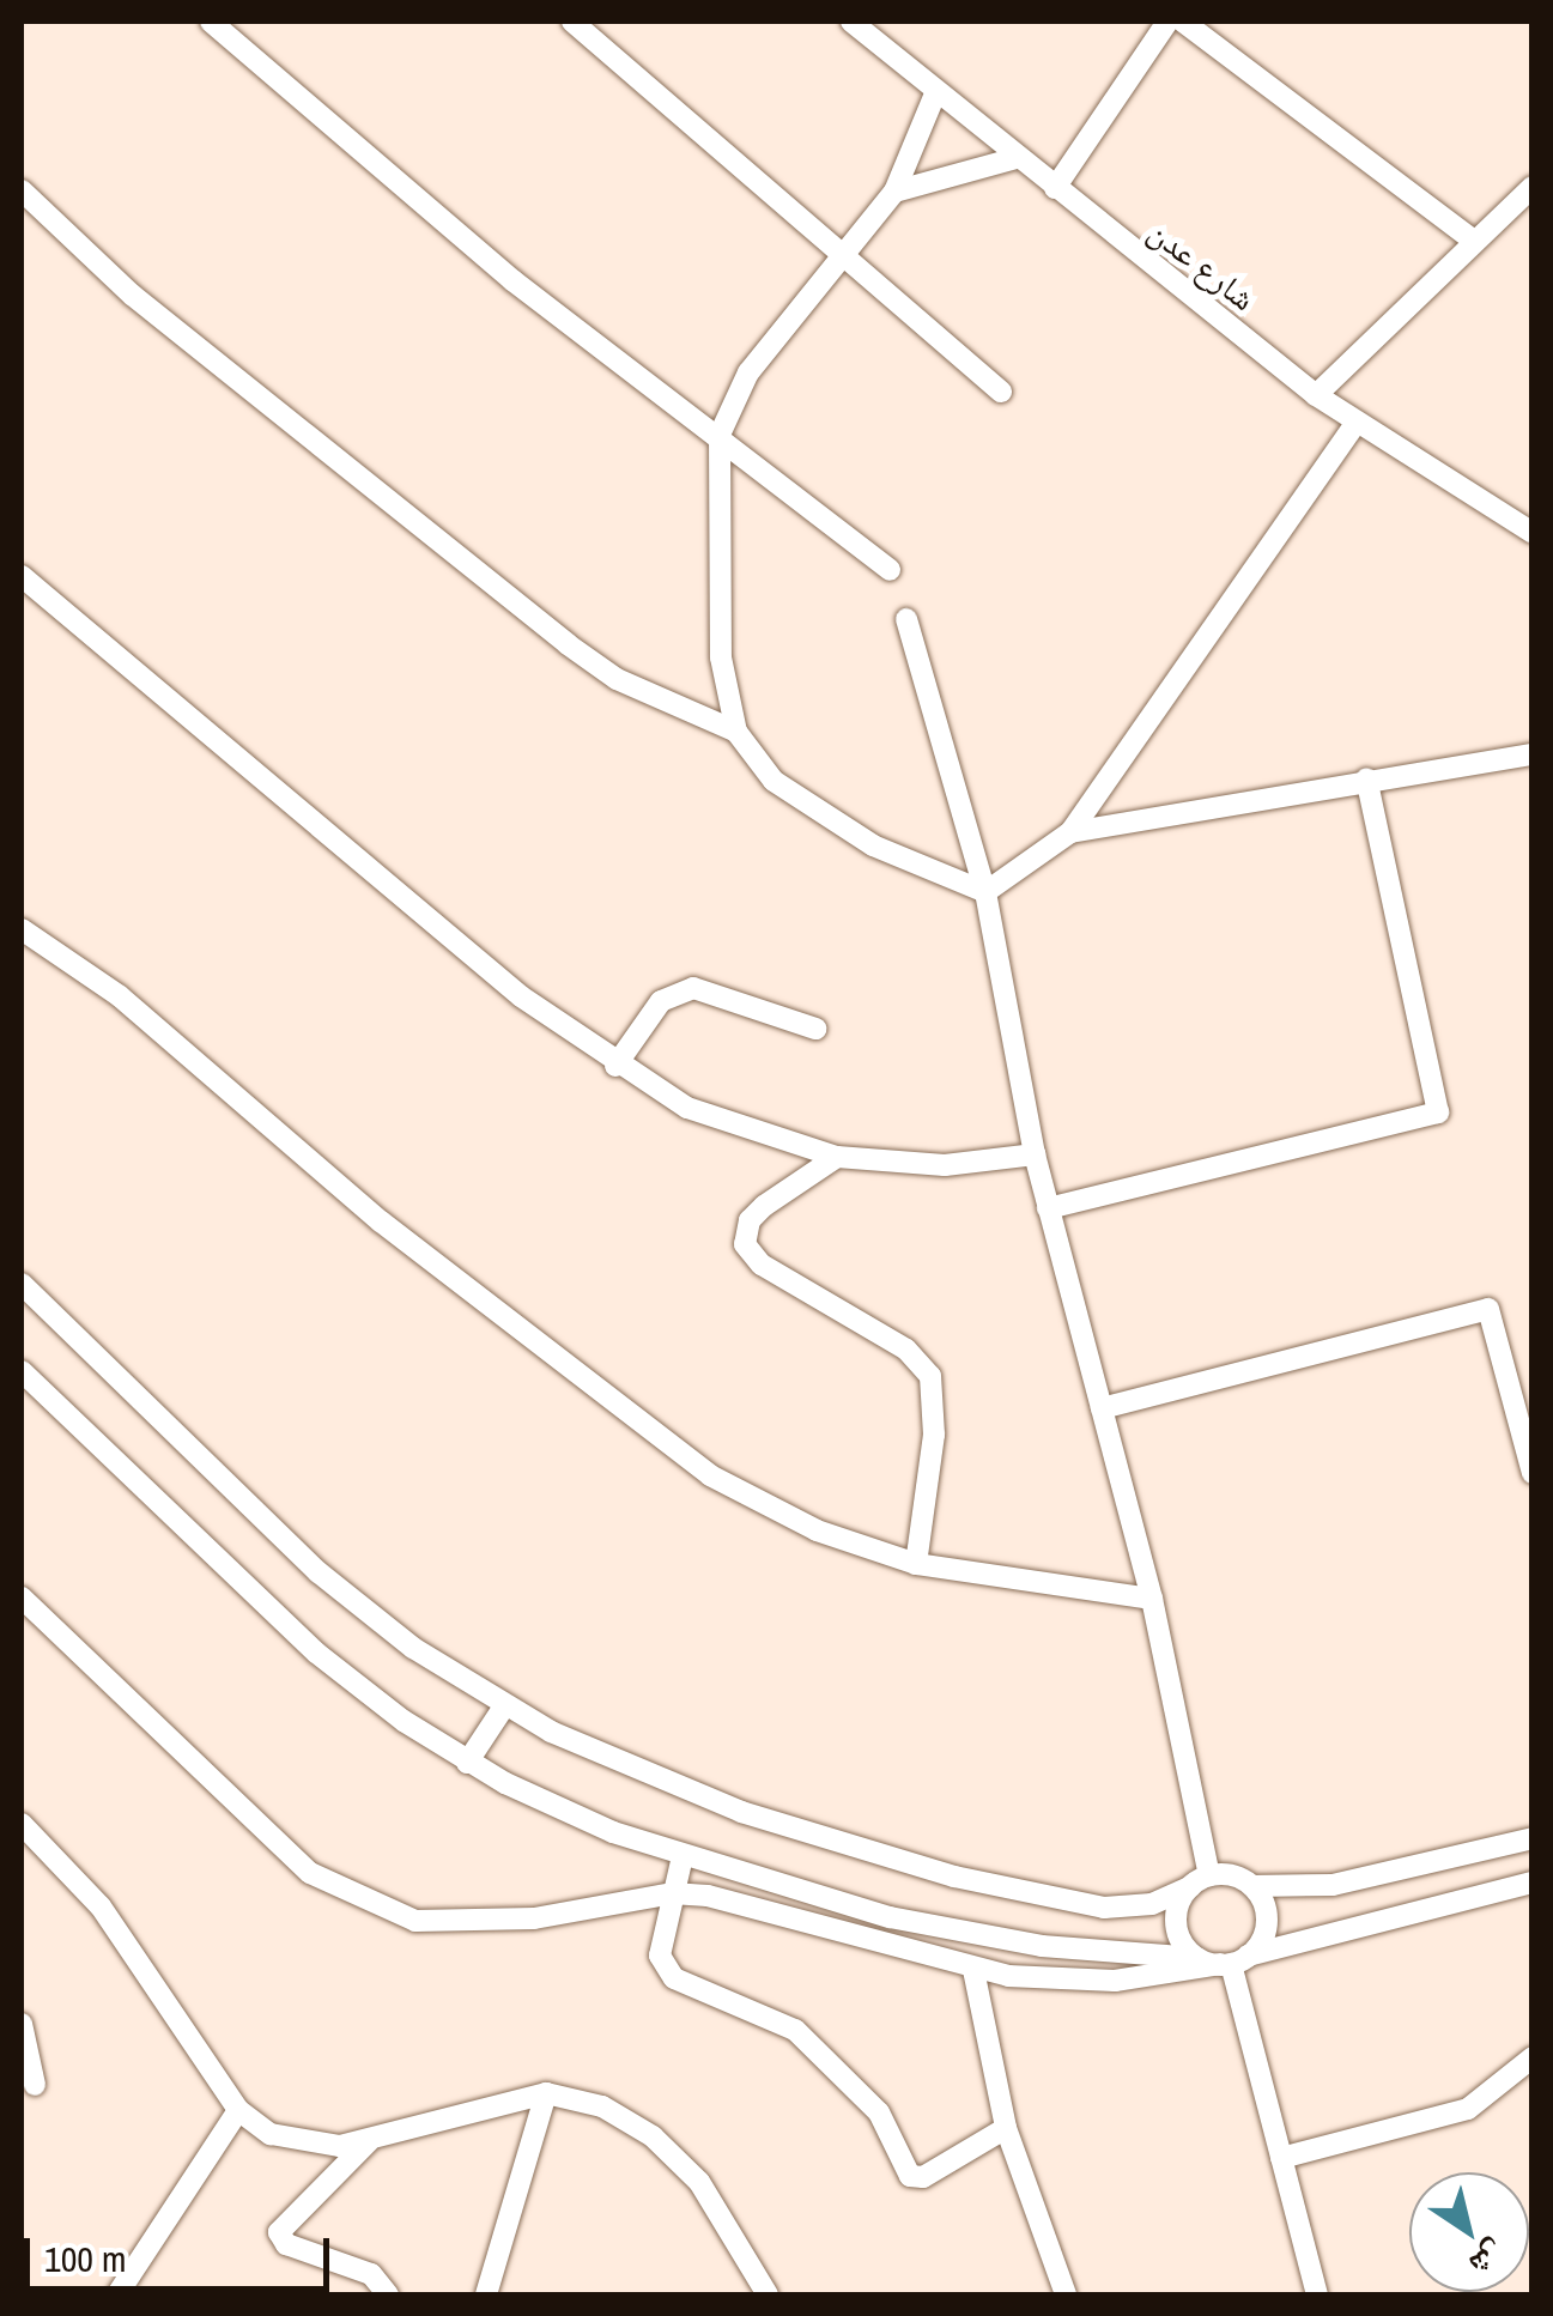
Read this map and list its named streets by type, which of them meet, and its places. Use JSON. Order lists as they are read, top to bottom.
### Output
{
  "streets": {
    "street": ["شارع عدن"]
  },
  "scale_bar": "100 m",
  "north": "bottom right"
}
